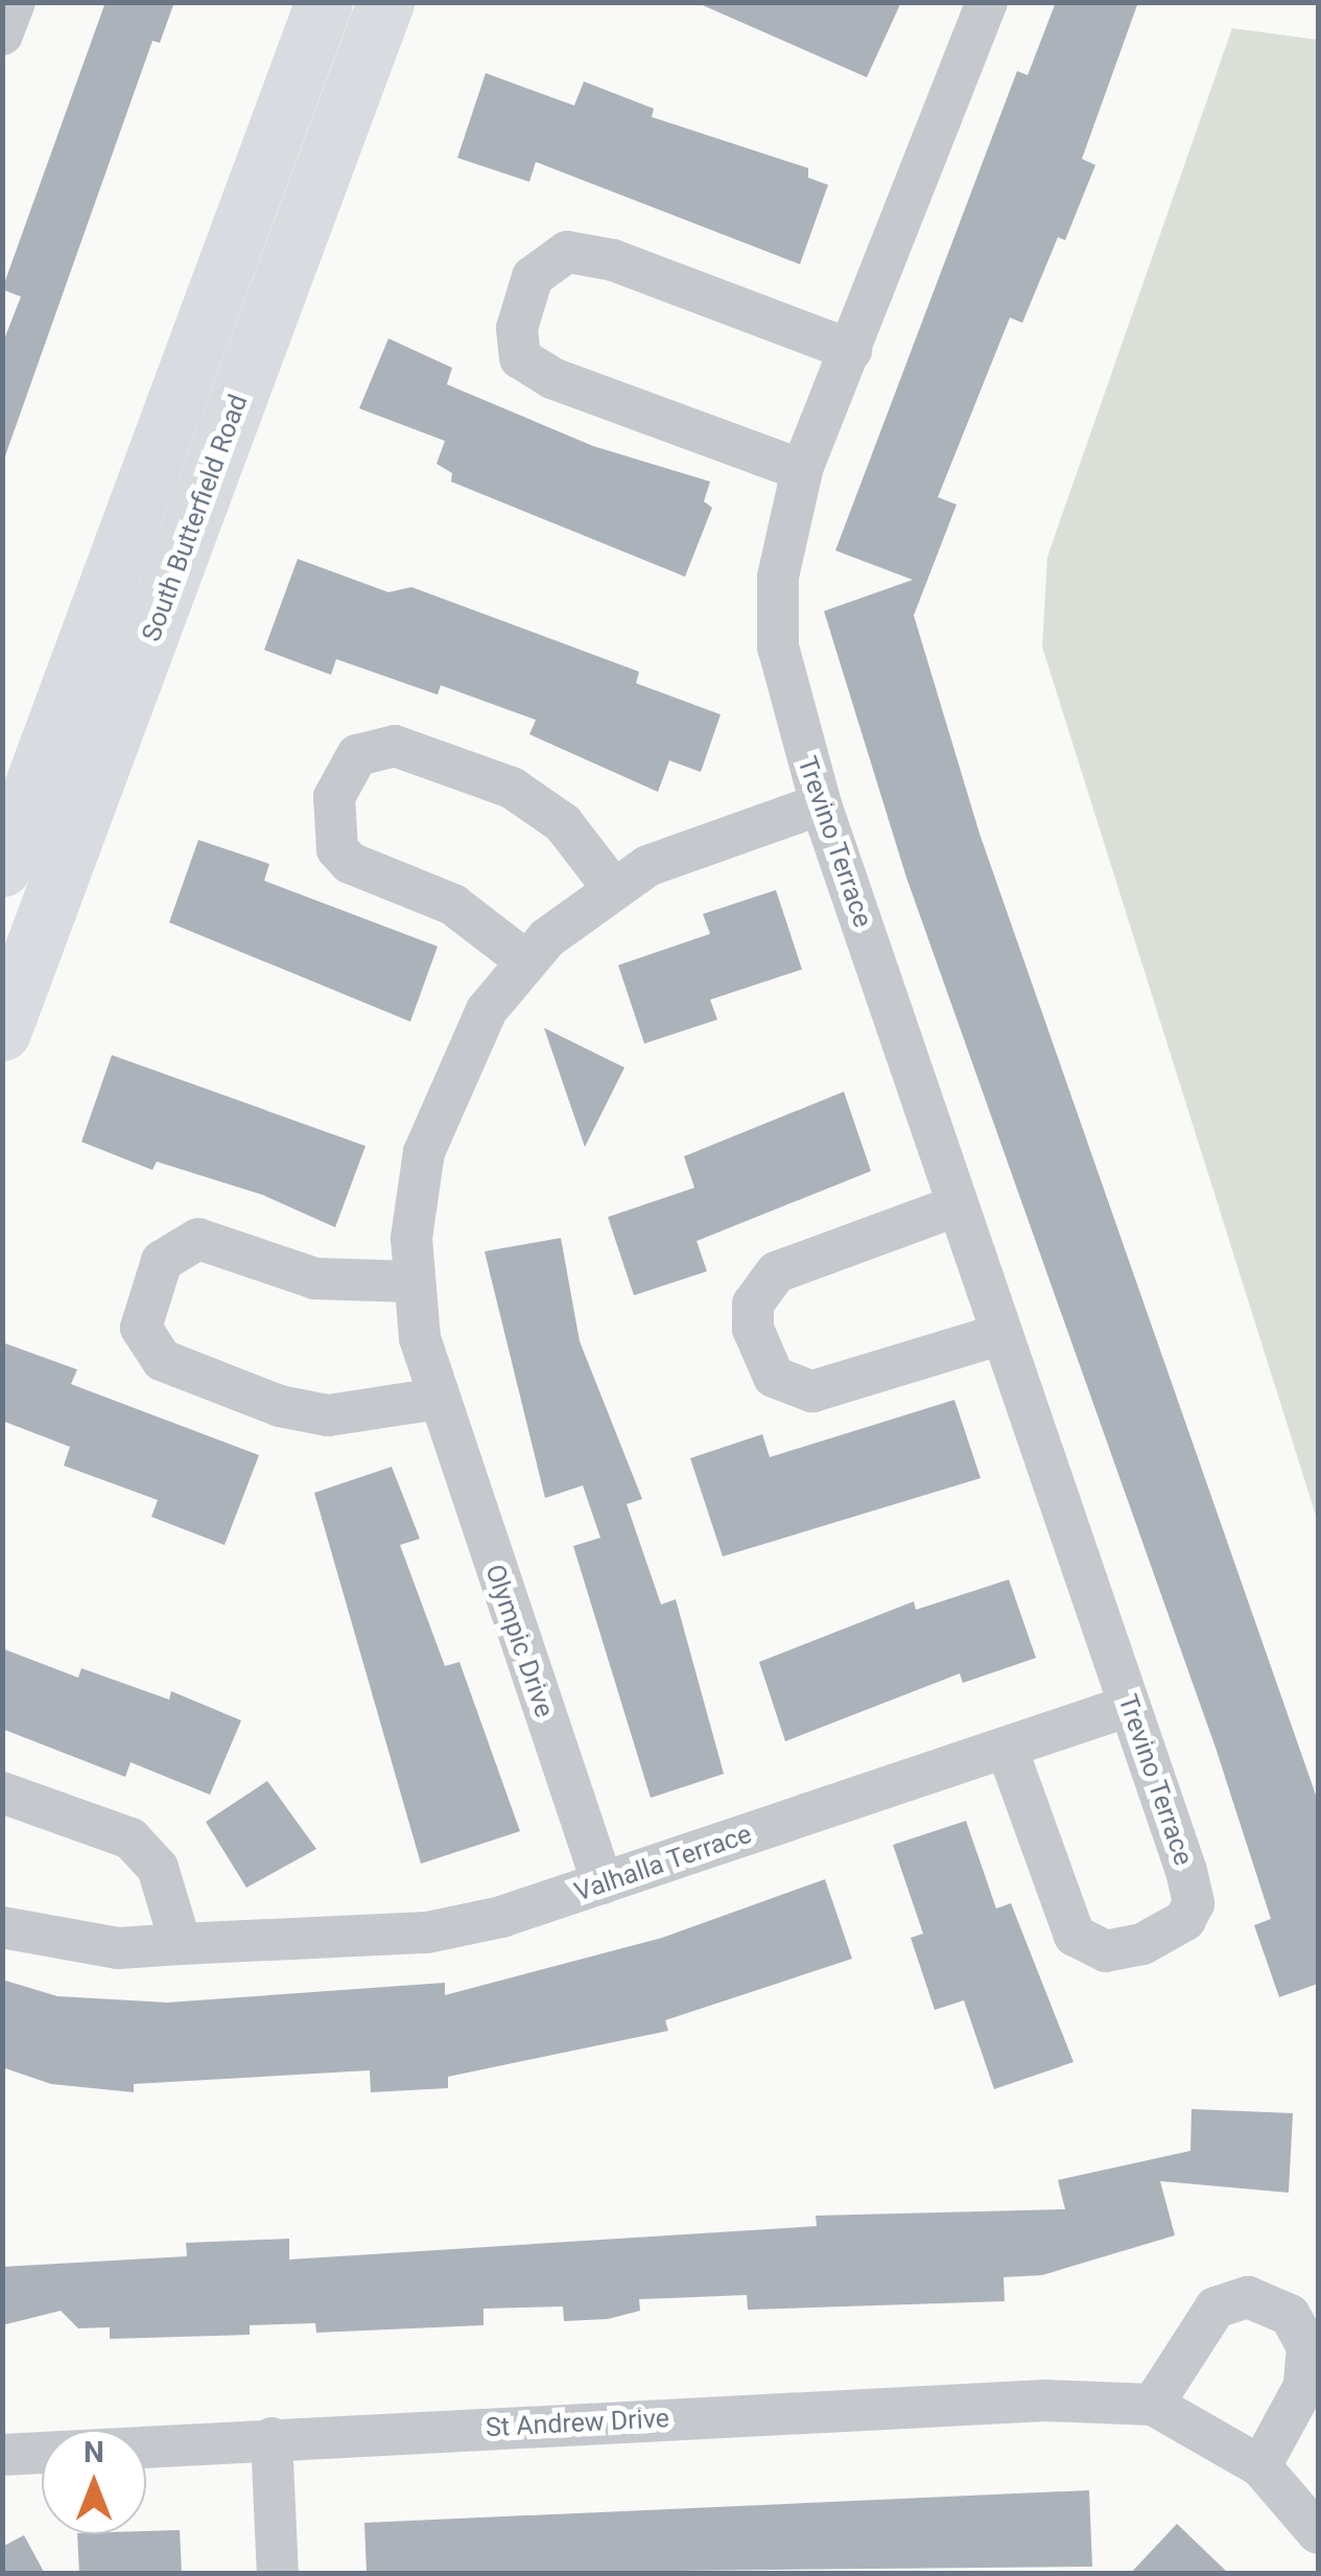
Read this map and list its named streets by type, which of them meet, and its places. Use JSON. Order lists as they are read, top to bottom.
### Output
{
  "streets": {
    "main road": ["South Butterfield Road"],
    "street": [
      "Trevino Terrace",
      "Olympic Drive",
      "Valhalla Terrace",
      "St Andrew Drive"
    ]
  },
  "crossings": [
    ["Trevino Terrace", "Olympic Drive"],
    ["Trevino Terrace", "Valhalla Terrace"],
    ["Olympic Drive", "Valhalla Terrace"]
  ],
  "north": "top"
}
